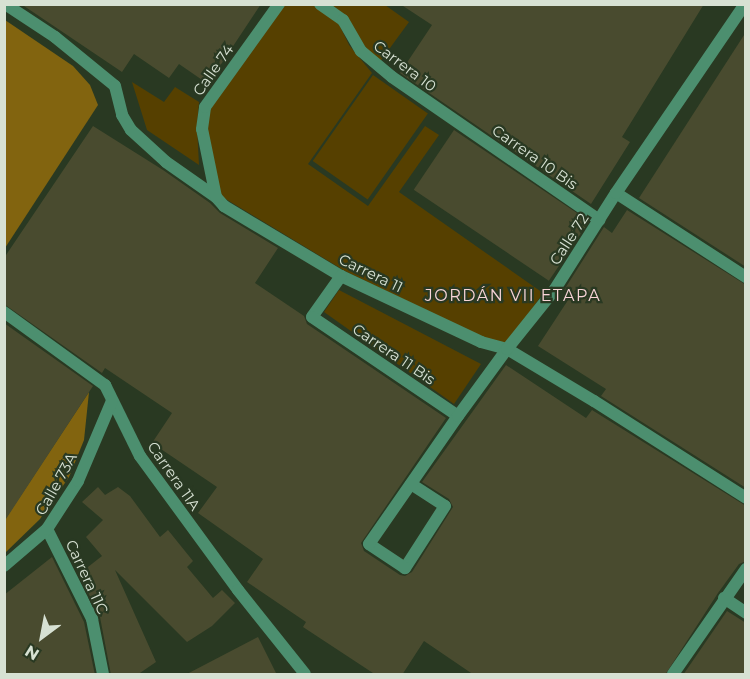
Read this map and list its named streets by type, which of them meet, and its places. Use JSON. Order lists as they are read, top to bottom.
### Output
{
  "streets": {
    "street": [
      "Carrera 10",
      "Calle 74",
      "Carrera 10 Bis",
      "Calle 72",
      "Carrera 11",
      "Carrera 11 Bis",
      "Carrera 11A",
      "Calle 73A",
      "Carrera 11C"
    ]
  },
  "crossings": [
    ["Carrera 10", "Carrera 10 Bis"],
    ["Calle 74", "Carrera 11"],
    ["Carrera 10 Bis", "Calle 72"],
    ["Calle 72", "Carrera 11"],
    ["Calle 72", "Carrera 11 Bis"],
    ["Carrera 11", "Carrera 11 Bis"],
    ["Carrera 11A", "Calle 73A"],
    ["Calle 73A", "Carrera 11C"]
  ],
  "districts": ["JORDÁN VII ETAPA"],
  "north": "bottom left"
}
